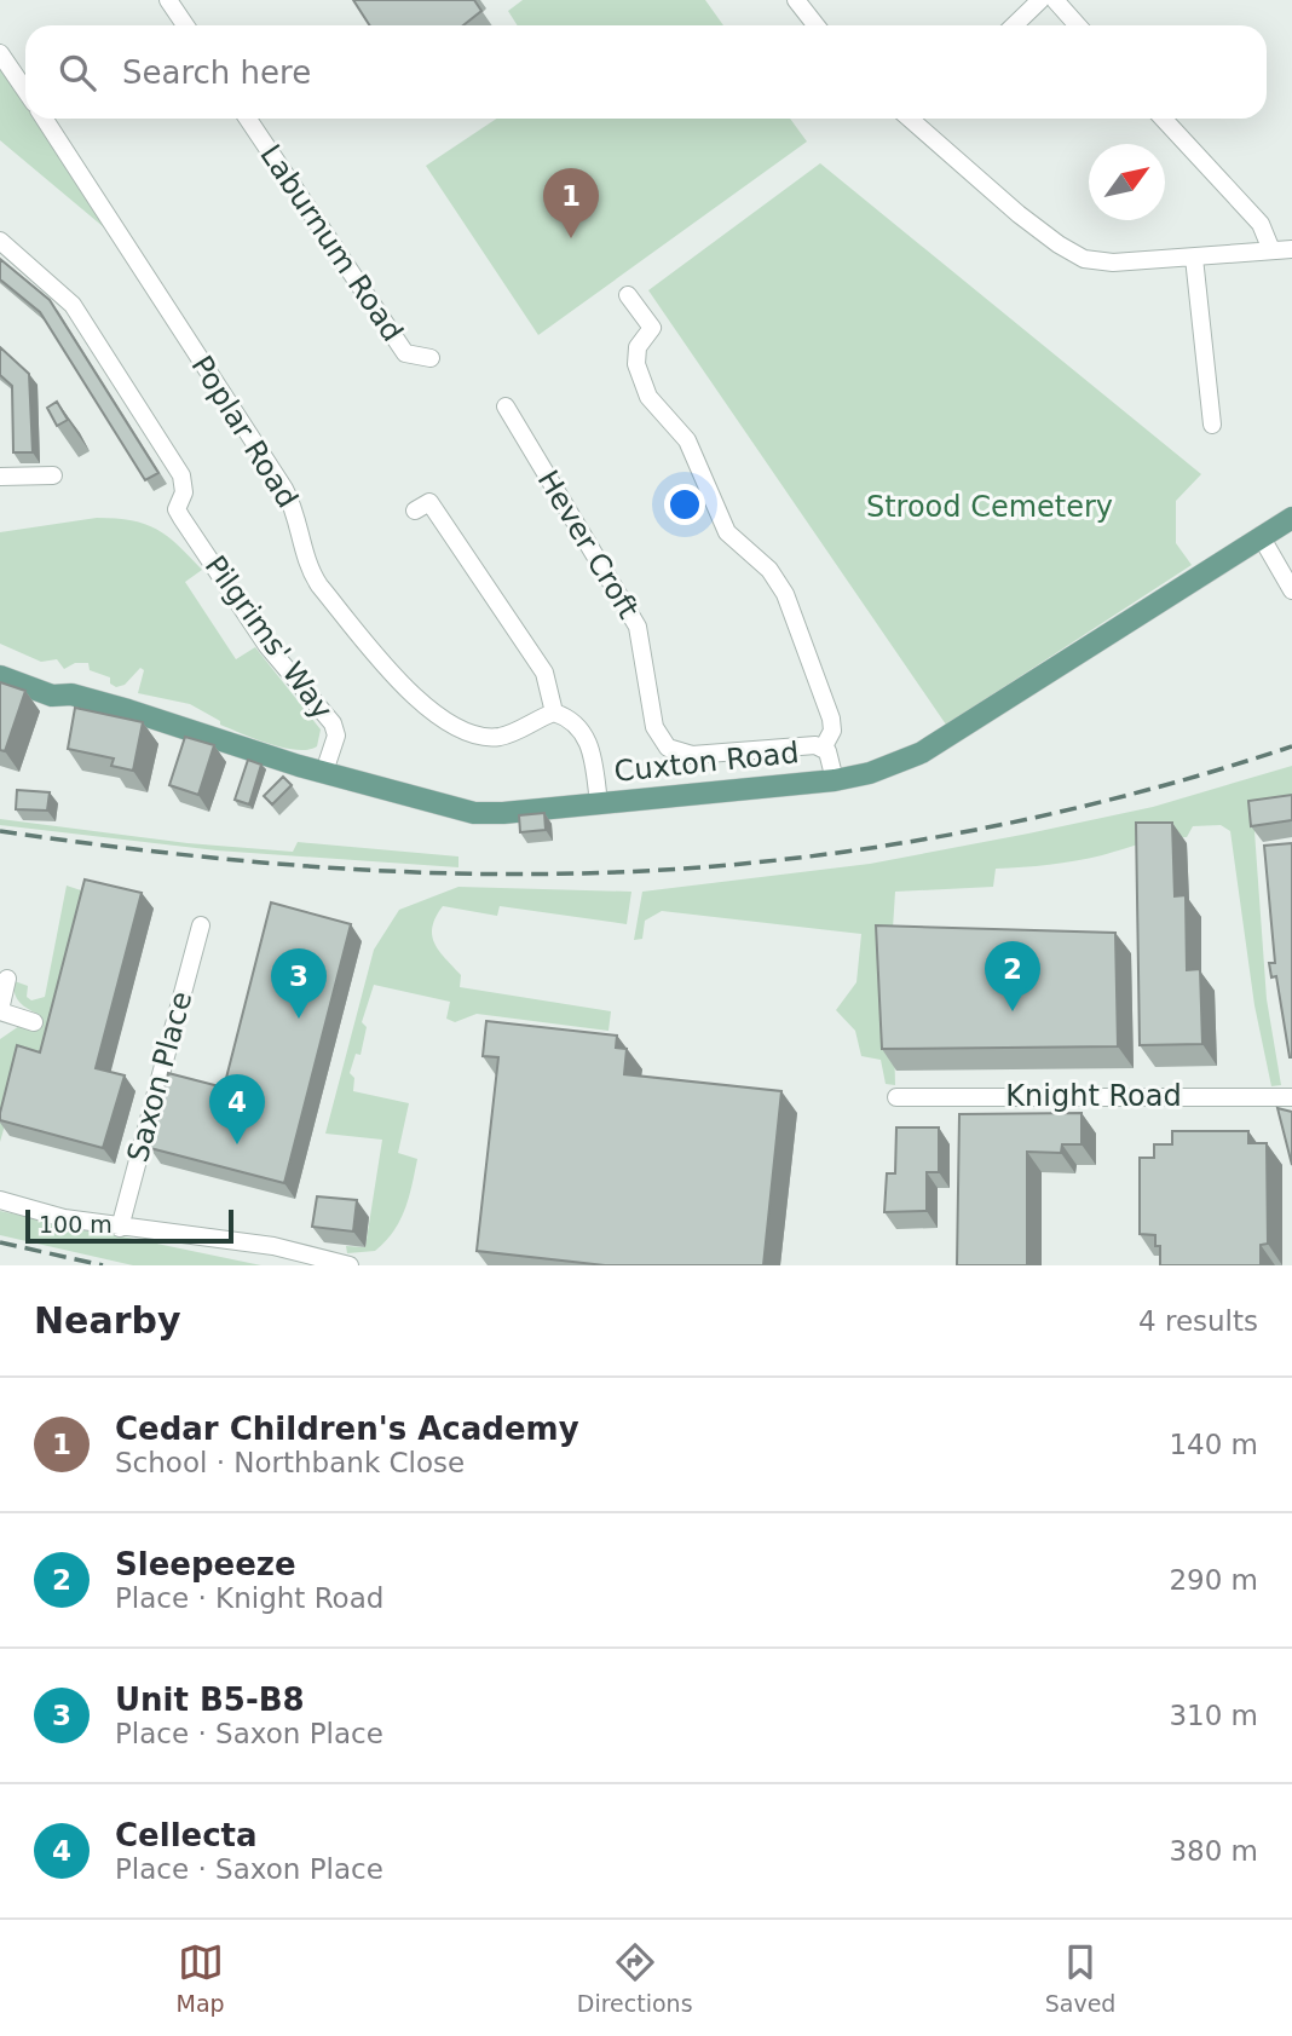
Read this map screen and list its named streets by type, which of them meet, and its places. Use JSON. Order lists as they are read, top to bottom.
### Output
{
  "streets": {
    "main road": ["Cuxton Road"],
    "street": [
      "Laburnum Road",
      "Poplar Road",
      "Hever Croft",
      "Pilgrims' Way",
      "Saxon Place",
      "Knight Road"
    ]
  },
  "crossings": [
    ["Pilgrims' Way", "Cuxton Road"]
  ],
  "parks": ["Strood Cemetery"],
  "scale_bar": "100 m",
  "north": "top right",
  "page": {
    "search": "Search here",
    "pins": [
      "1",
      "2",
      "3",
      "4"
    ],
    "scale": "100 m",
    "heading": ["Nearby", "4 results"],
    "list": [
      {
        "mark": "1",
        "name": "Cedar Children's Academy",
        "note": "School · Northbank Close",
        "value": "140 m"
      },
      {
        "mark": "2",
        "name": "Sleepeeze",
        "note": "Place · Knight Road",
        "value": "290 m"
      },
      {
        "mark": "3",
        "name": "Unit B5-B8",
        "note": "Place · Saxon Place",
        "value": "310 m"
      },
      {
        "mark": "4",
        "name": "Cellecta",
        "note": "Place · Saxon Place",
        "value": "380 m"
      }
    ],
    "nav": ["Map", "Directions", "Saved"]
  }
}
